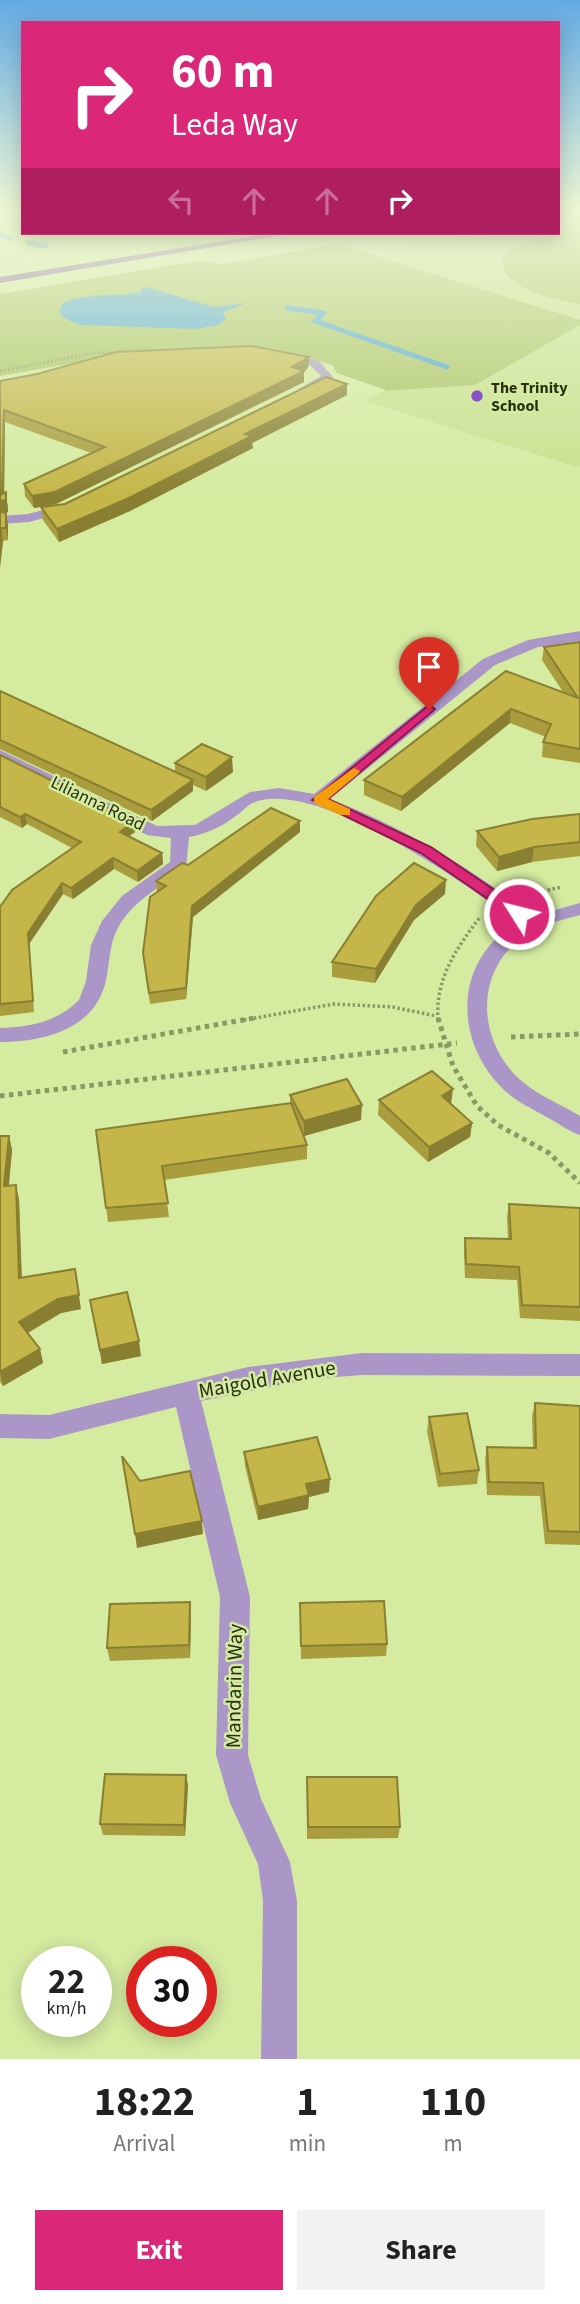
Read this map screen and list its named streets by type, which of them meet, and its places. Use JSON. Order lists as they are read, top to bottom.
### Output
{
  "streets": {
    "street": ["Lilianna Road", "Maigold Avenue", "Mandarin Way"]
  },
  "crossings": [
    ["Maigold Avenue", "Mandarin Way"]
  ],
  "places": ["The Trinity School"],
  "page": {
    "turn": ["60 m", "Leda Way"],
    "speed": "22 km/h",
    "limit": "30",
    "eta": [
      "18:22",
      "Arrival",
      "1",
      "min",
      "110",
      "m"
    ],
    "buttons": ["Exit", "Share"]
  }
}
